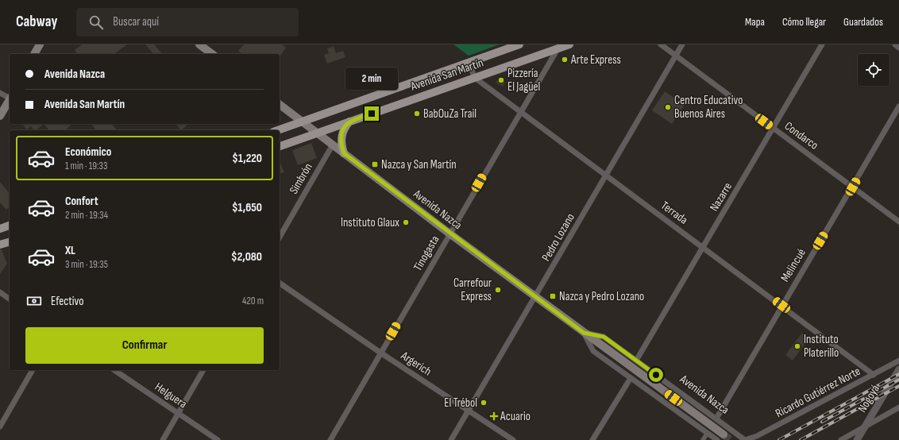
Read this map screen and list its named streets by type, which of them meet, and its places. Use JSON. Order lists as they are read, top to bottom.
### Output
{
  "streets": {
    "main road": ["Avenida San Martín", "Avenida Nazca"],
    "street": [
      "Condarco",
      "Simbrón",
      "Nazarre",
      "Terrada",
      "Pedro Lozano",
      "Tinogasta",
      "Melincué",
      "Argerich",
      "Ricardo Gutiérrez Norte",
      "Helguera",
      "Nogoyá"
    ]
  },
  "crossings": [
    ["Avenida San Martín", "Avenida Nazca"],
    ["Avenida San Martín", "Terrada"],
    ["Avenida San Martín", "Tinogasta"],
    ["Condarco", "Nazarre"],
    ["Condarco", "Pedro Lozano"],
    ["Condarco", "Melincué"],
    ["Simbrón", "Avenida Nazca"],
    ["Nazarre", "Avenida Nazca"],
    ["Nazarre", "Terrada"],
    ["Avenida Nazca", "Pedro Lozano"],
    ["Avenida Nazca", "Tinogasta"],
    ["Avenida Nazca", "Melincué"],
    ["Avenida Nazca", "Ricardo Gutiérrez Norte"],
    ["Terrada", "Pedro Lozano"],
    ["Terrada", "Tinogasta"],
    ["Terrada", "Melincué"],
    ["Terrada", "Ricardo Gutiérrez Norte"],
    ["Pedro Lozano", "Argerich"],
    ["Tinogasta", "Argerich"]
  ],
  "places": {
    "other": [
      "Arte Express",
      "Pizzería El Jagüel",
      "Centro Educativo Buenos Aires",
      "BabOuZa Trail",
      "Instituto Glaux",
      "Carrefour Express",
      "Instituto Platerillo",
      "El Trébol"
    ],
    "transit": ["Nazca y San Martín", "Nazca y Pedro Lozano"],
    "health": ["Acuario"]
  },
  "page": {
    "header": "Cabway",
    "search": "Buscar aquí",
    "nav": ["Mapa", "Cómo llegar", "Guardados"],
    "banner": ["Avenida Nazca", "Avenida San Martín"],
    "bubble": "2 min",
    "list": [
      {
        "name": "Económico",
        "note": "1 min · 19:33",
        "value": "$1,220"
      },
      {
        "name": "Confort",
        "note": "2 min · 19:34",
        "value": "$1,650"
      },
      {
        "name": "XL",
        "note": "3 min · 19:35",
        "value": "$2,080"
      }
    ],
    "pay": ["Efectivo", "420 m"],
    "buttons": "Confirmar"
  }
}
